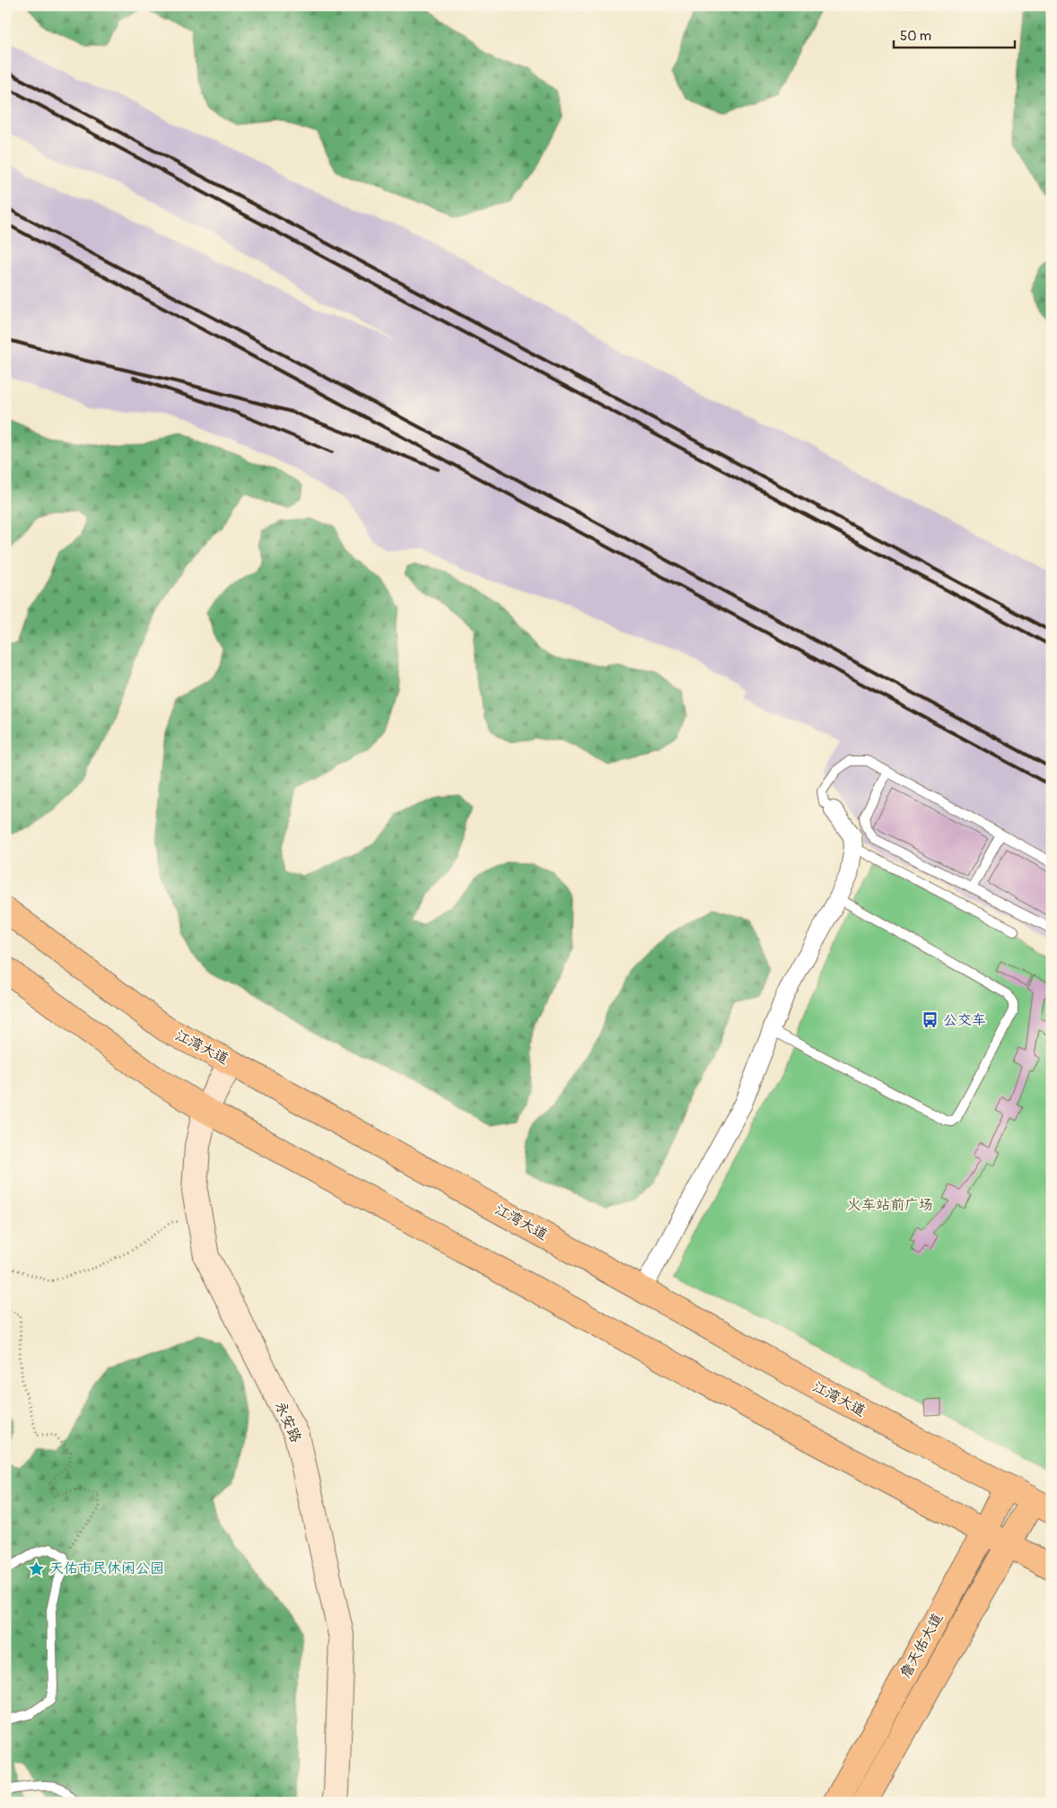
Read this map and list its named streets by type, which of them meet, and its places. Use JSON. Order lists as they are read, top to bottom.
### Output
{
  "streets": {
    "main road": ["江湾大道", "詹天佑大道"],
    "street": ["永安路"]
  },
  "crossings": [
    ["江湾大道", "永安路"],
    ["江湾大道", "詹天佑大道"]
  ],
  "parks": ["火车站前广场"],
  "places": {
    "bus stop": ["公交车"],
    "place": ["天佑市民休闲公园"]
  },
  "scale_bar": "50 m"
}
